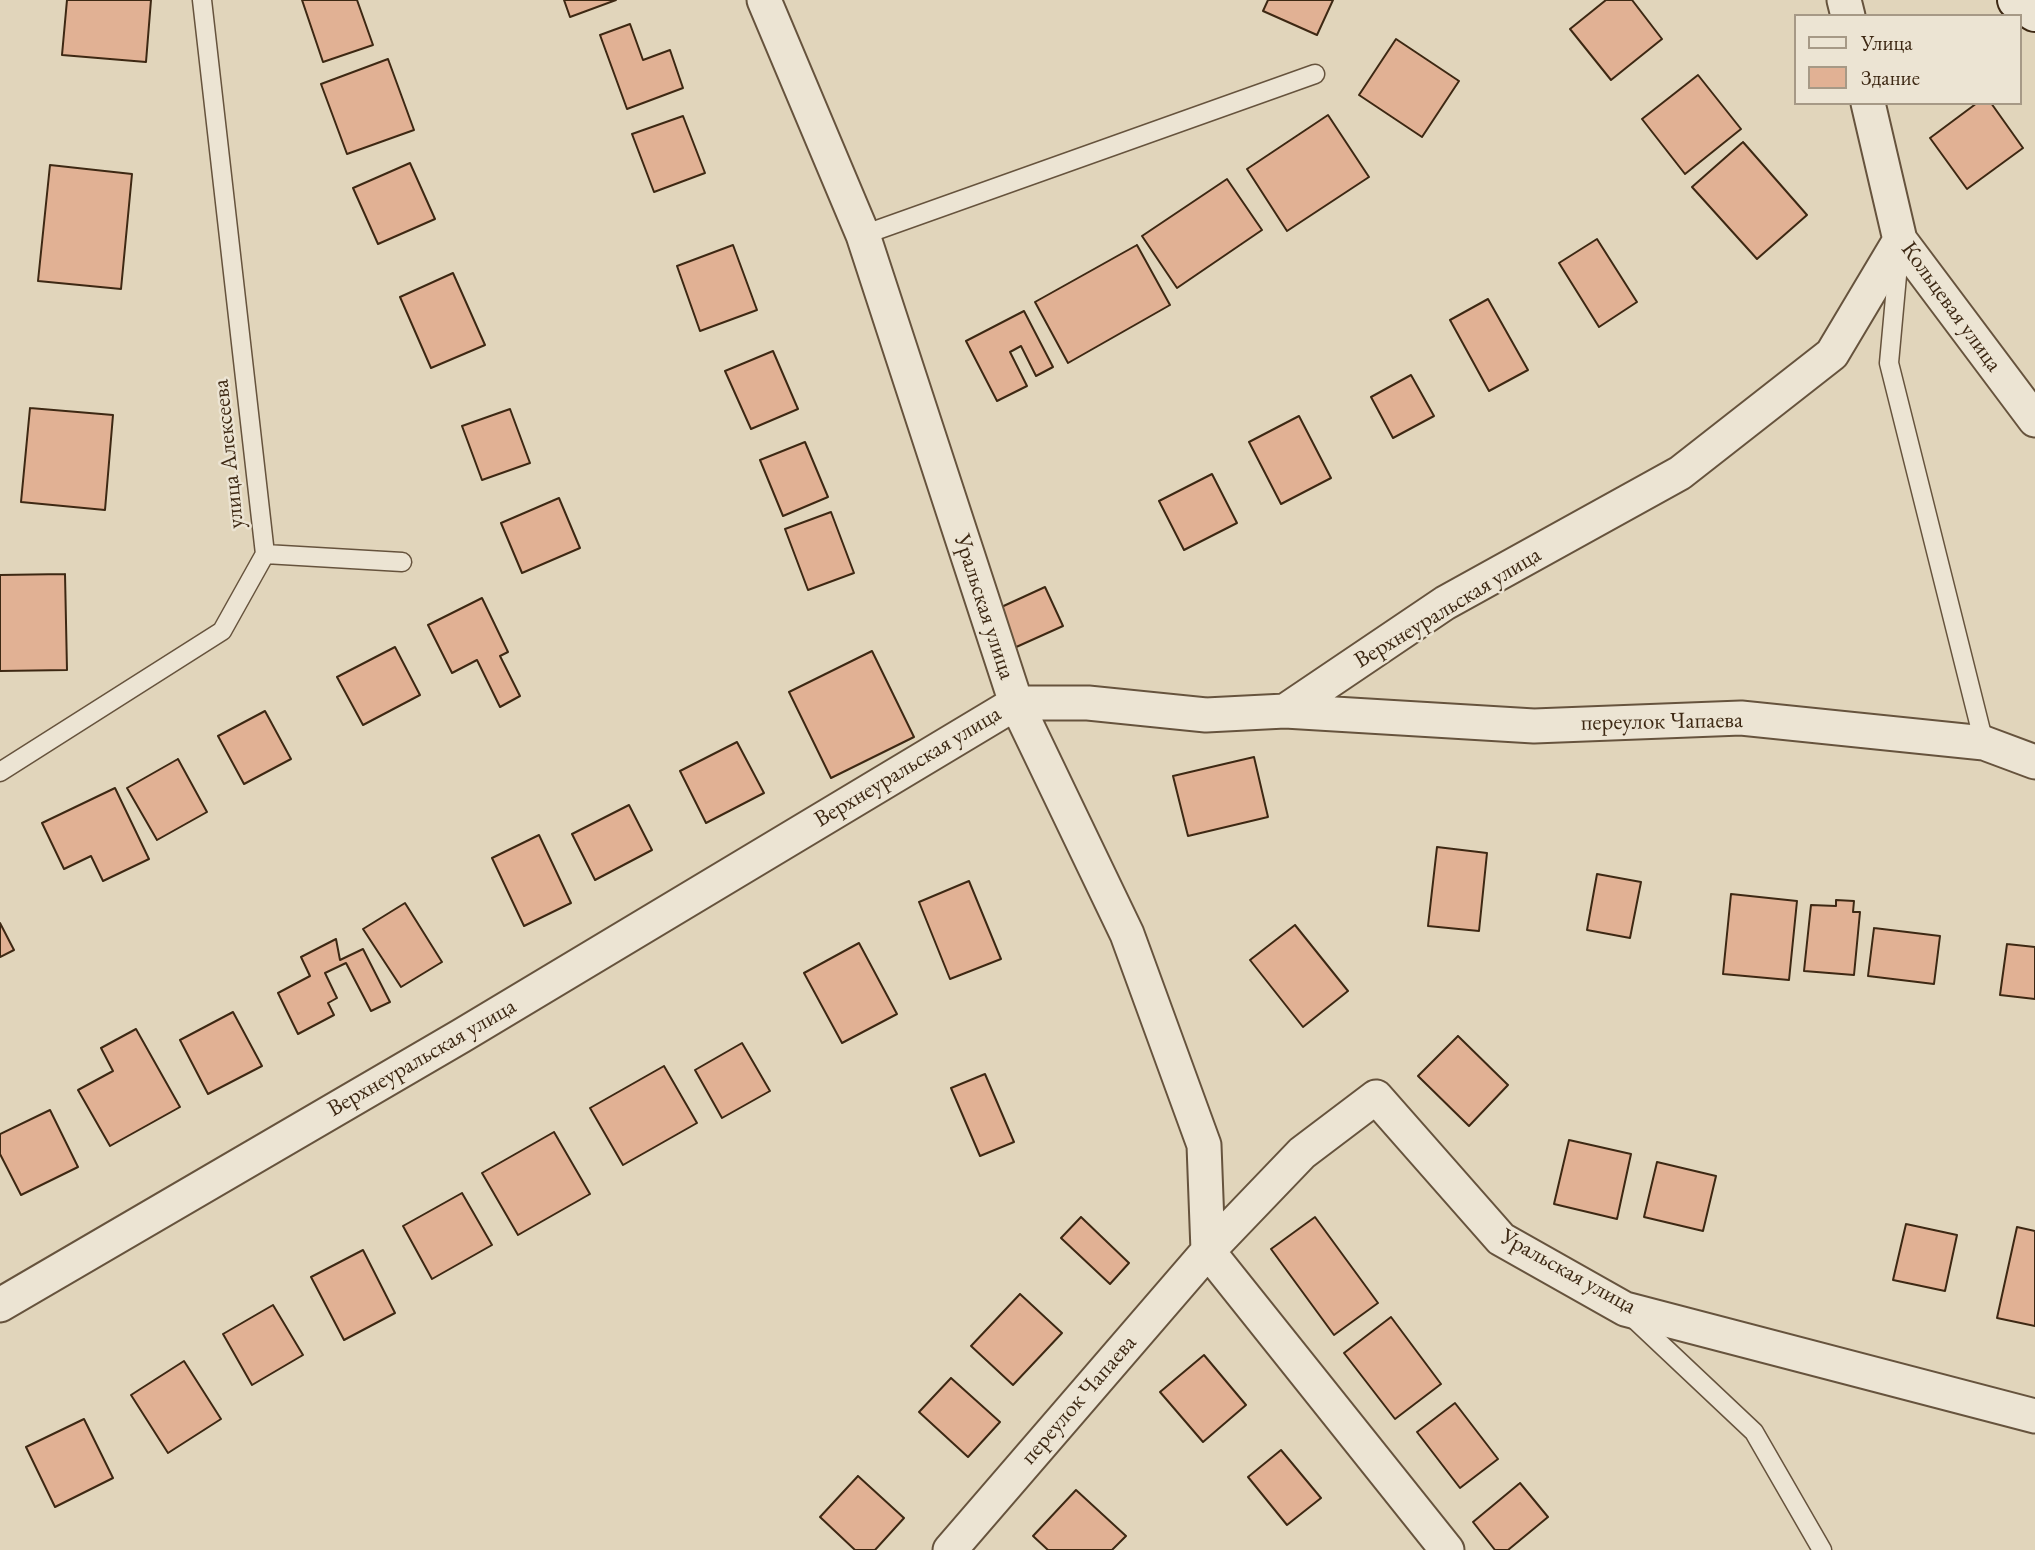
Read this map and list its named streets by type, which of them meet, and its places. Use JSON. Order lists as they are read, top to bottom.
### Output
{
  "streets": {
    "street": [
      "Кольцевая улица",
      "Уральская улица",
      "Верхнеуральская улица",
      "переулок Чапаева"
    ],
    "lane": ["улица Алексеева"]
  },
  "crossings": [
    ["Кольцевая улица", "Верхнеуральская улица"],
    ["Уральская улица", "Верхнеуральская улица"],
    ["Уральская улица", "переулок Чапаева"],
    ["Верхнеуральская улица", "переулок Чапаева"]
  ],
  "legend": ["Улица", "Здание"]
}
